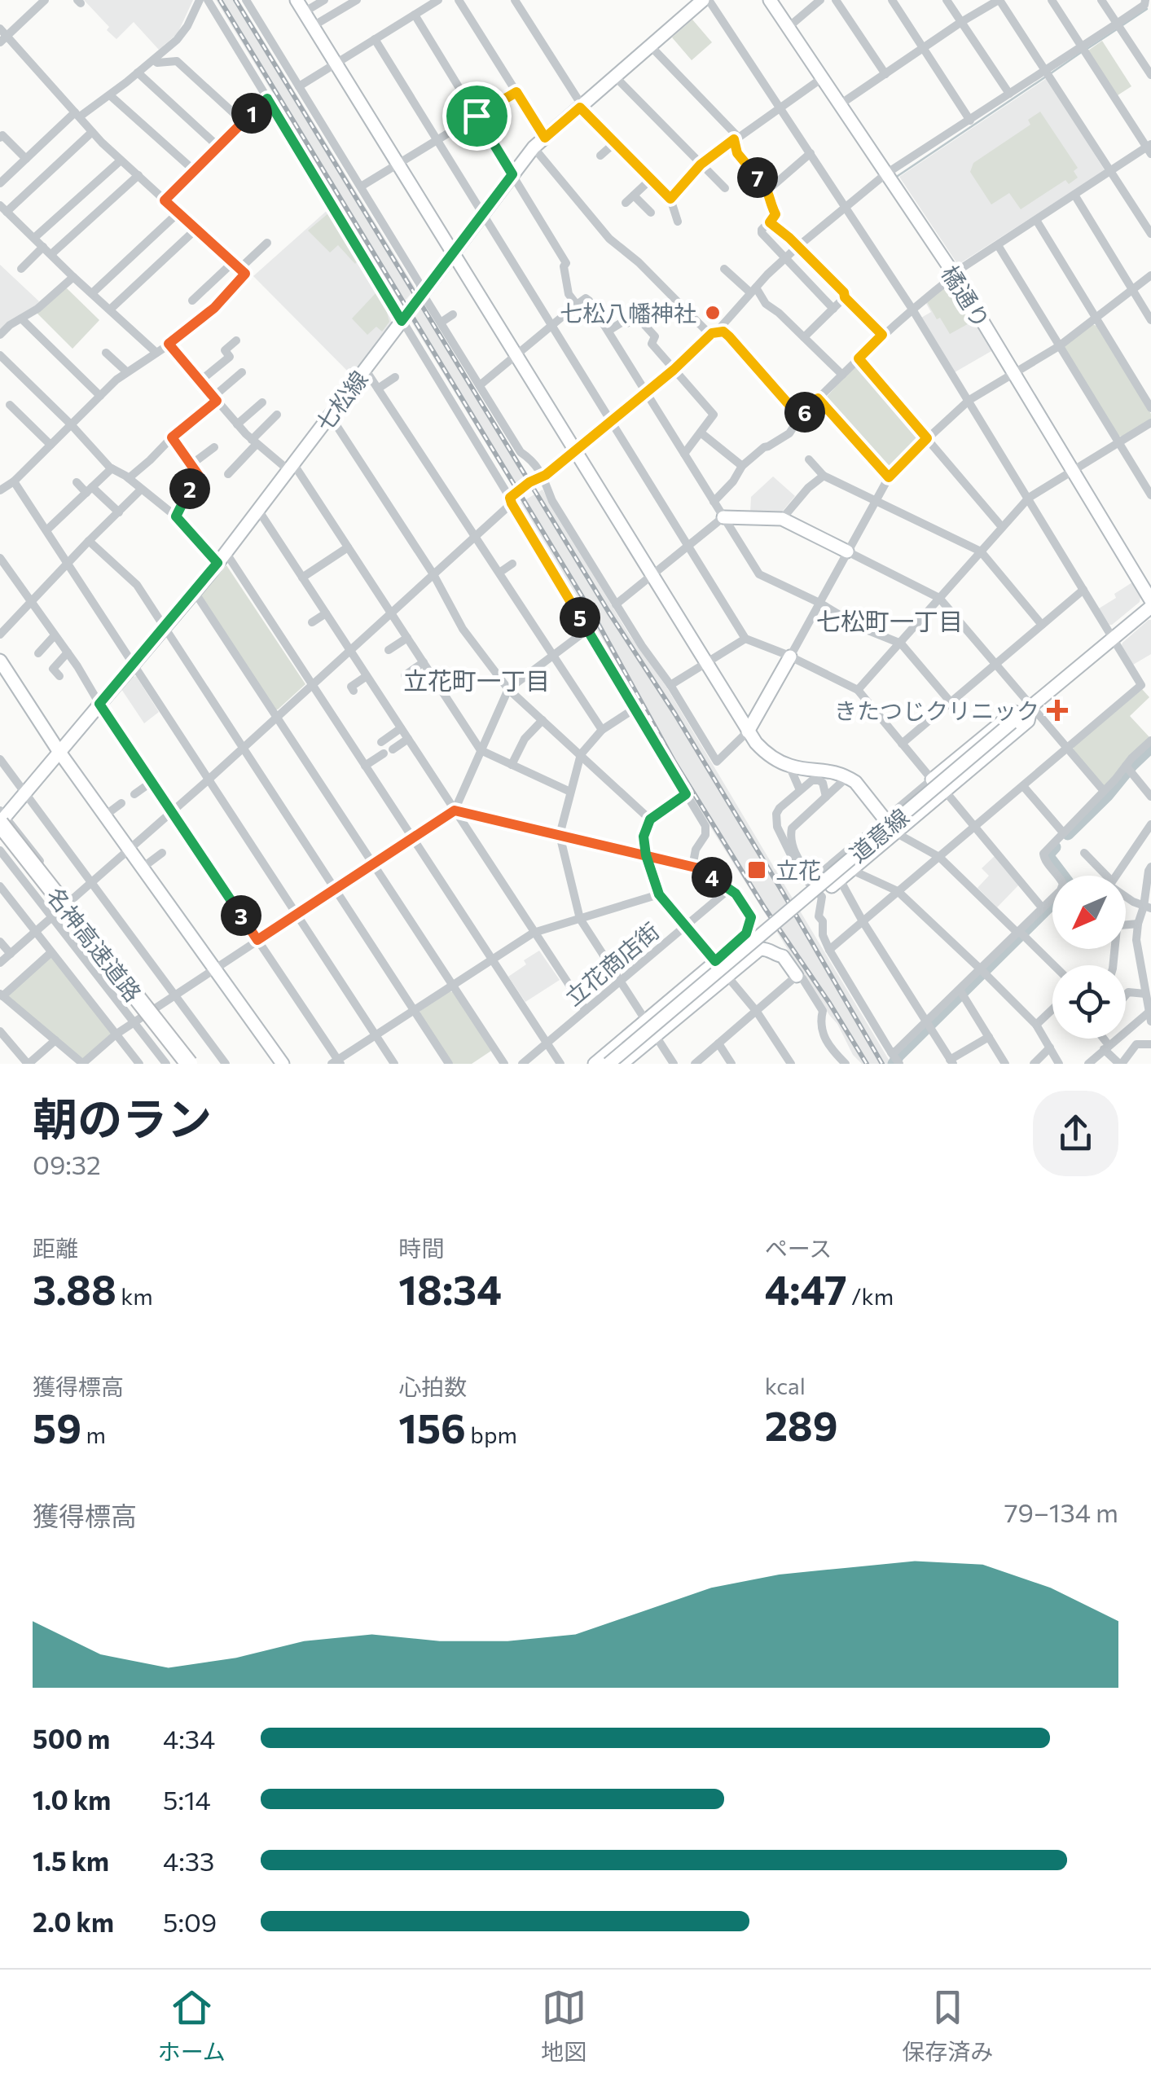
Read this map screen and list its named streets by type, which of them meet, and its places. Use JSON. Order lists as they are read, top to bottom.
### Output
{
  "streets": {
    "highway": ["名神高速道路"],
    "street": [
      "橘通り",
      "七松線",
      "道意線",
      "立花商店街"
    ]
  },
  "crossings": [
    ["七松線", "名神高速道路"]
  ],
  "districts": ["七松町一丁目", "立花町一丁目"],
  "places": {
    "other": ["七松八幡神社"],
    "health": ["きたつじクリニック"],
    "transit": ["立花"]
  },
  "north": "bottom left",
  "page": {
    "pins": [
      "1",
      "7",
      "6",
      "2",
      "5",
      "4",
      "3"
    ],
    "heading": ["朝のラン", "09:32"],
    "stats": [
      ["距離", "3.88 km"],
      ["時間", "18:34"],
      ["ペース", "4:47 /km"],
      ["獲得標高", "59 m"],
      ["心拍数", "156 bpm"],
      ["kcal", "289"]
    ],
    "chart": ["獲得標高", "79–134 m"],
    "list": [
      {
        "name": "500 m",
        "note": "4:34"
      },
      {
        "name": "1.0 km",
        "note": "5:14"
      },
      {
        "name": "1.5 km",
        "note": "4:33"
      },
      {
        "name": "2.0 km",
        "note": "5:09"
      }
    ],
    "tabs": ["ホーム", "地図", "保存済み"]
  }
}
